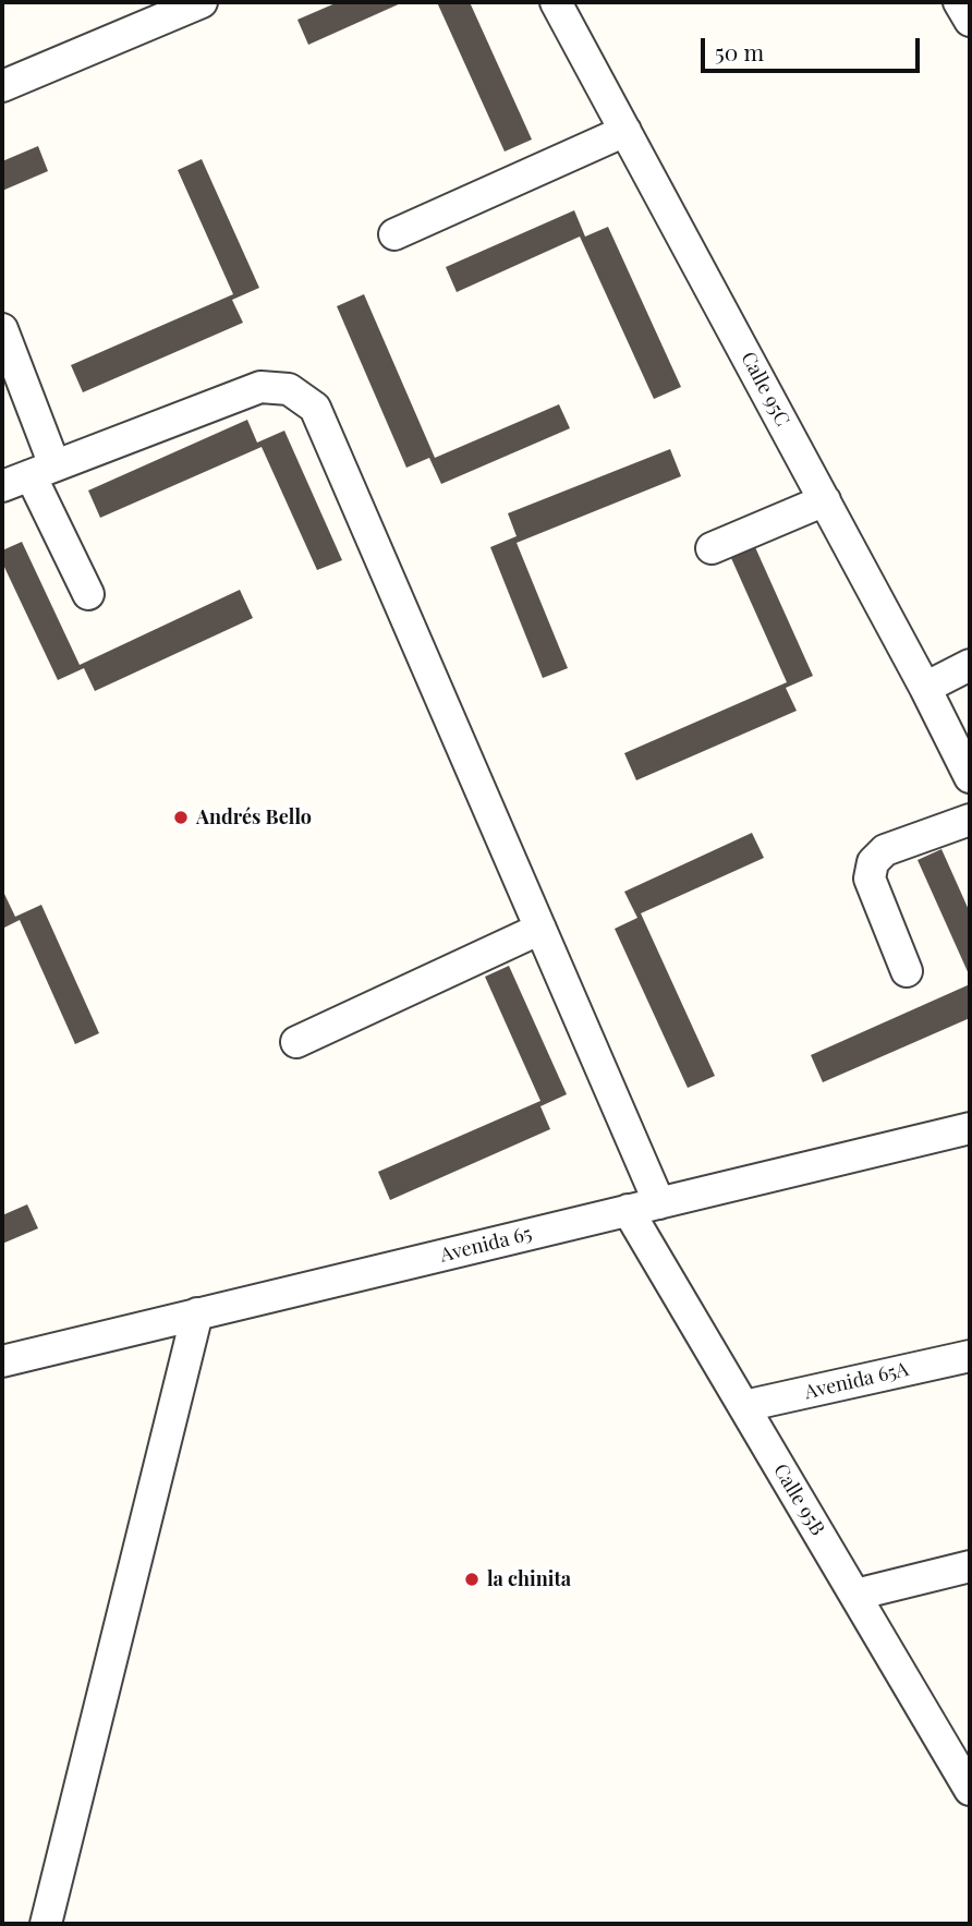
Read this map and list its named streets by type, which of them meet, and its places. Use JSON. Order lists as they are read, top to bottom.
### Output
{
  "streets": {
    "street": [
      "Calle 95C",
      "Avenida 65",
      "Avenida 65A",
      "Calle 95B"
    ]
  },
  "crossings": [
    ["Avenida 65", "Calle 95B"],
    ["Avenida 65A", "Calle 95B"]
  ],
  "places": ["Andrés Bello", "la chinita"],
  "scale_bar": "50 m"
}
